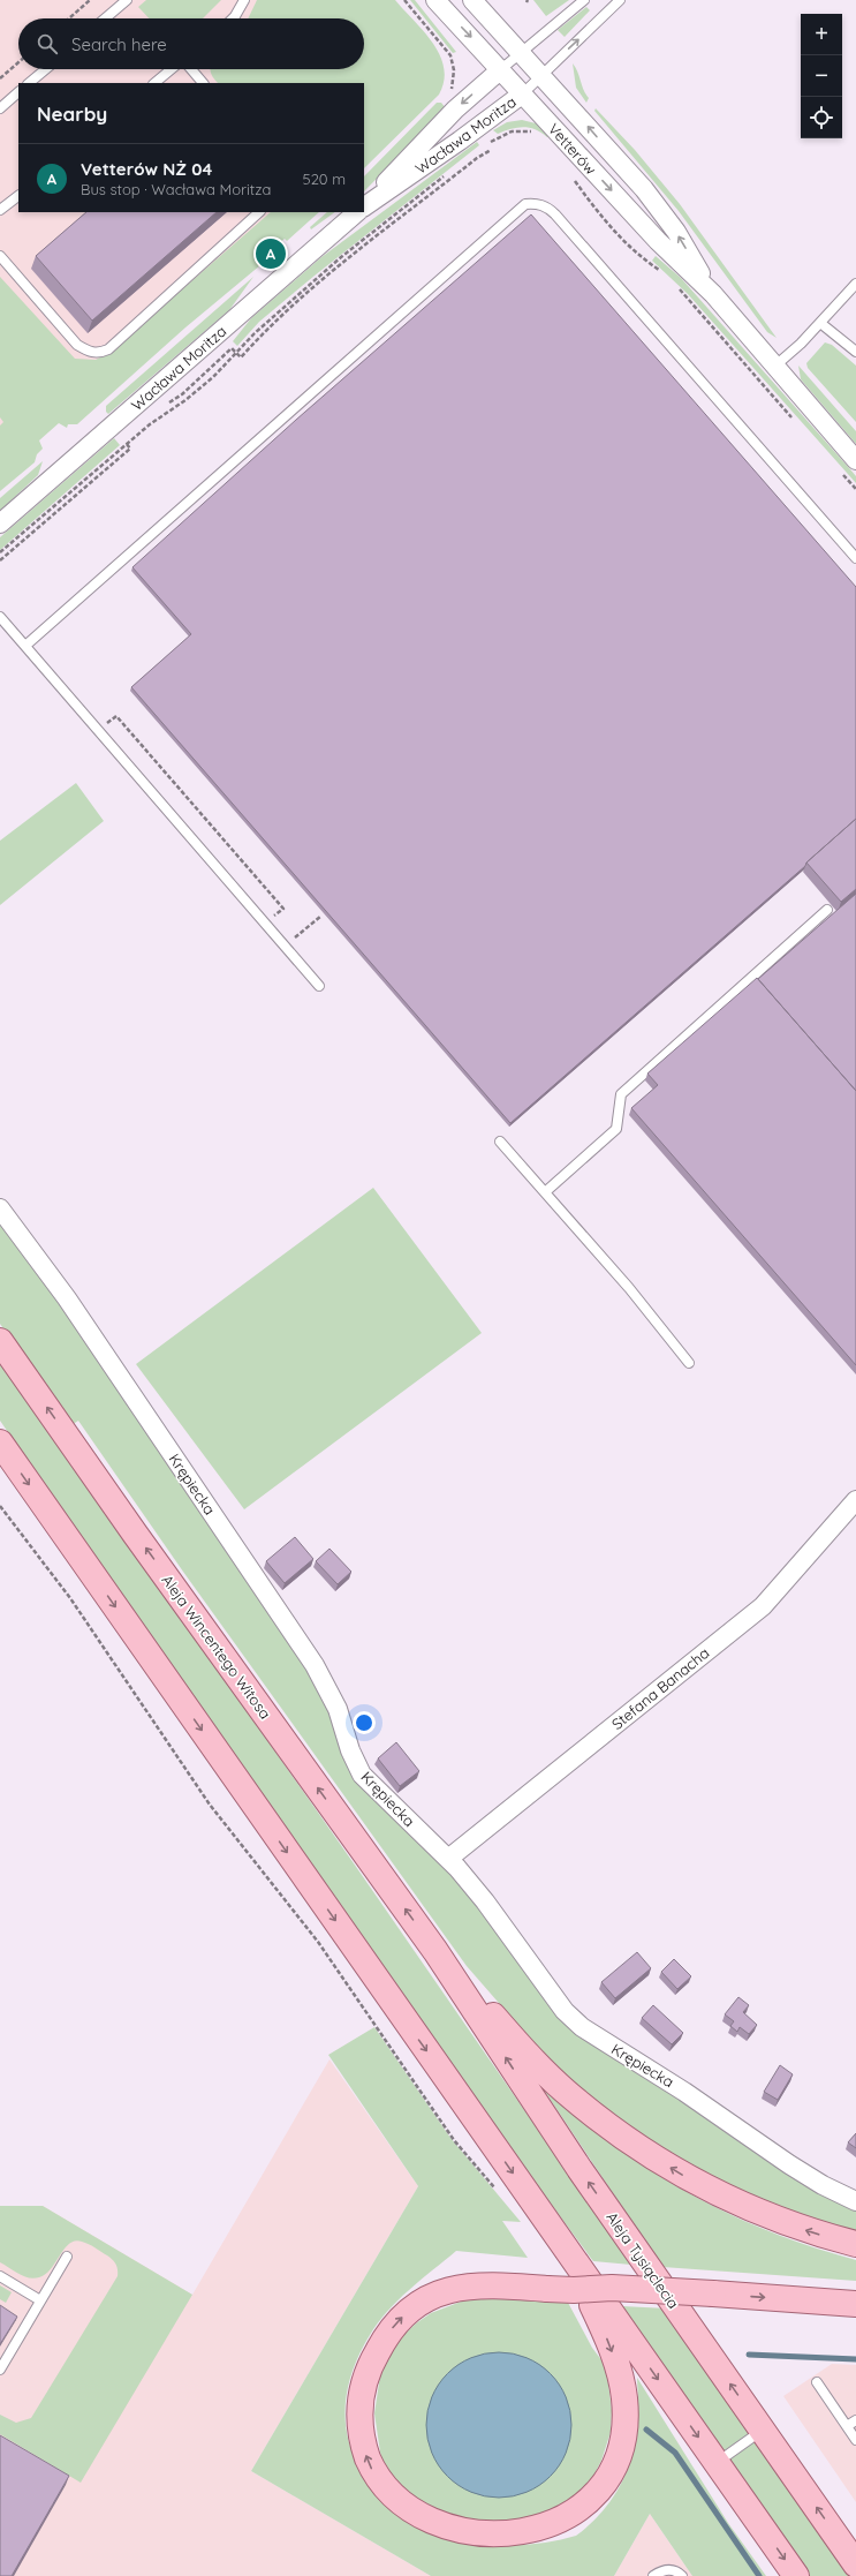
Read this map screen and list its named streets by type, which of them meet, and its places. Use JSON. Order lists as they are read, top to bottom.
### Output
{
  "streets": {
    "main road": ["Aleja Wincentego Witosa", "Aleja Tysiąclecia"],
    "street": [
      "Wacława Moritza",
      "Vetterów",
      "Krępiecka",
      "Stefana Banacha"
    ]
  },
  "crossings": [
    ["Wacława Moritza", "Vetterów"],
    ["Krępiecka", "Stefana Banacha"],
    ["Aleja Wincentego Witosa", "Aleja Tysiąclecia"]
  ],
  "page": {
    "map_buttons": ["+", "−"],
    "search": "Search here",
    "heading": "Nearby",
    "list": [
      {
        "mark": "A",
        "name": "Vetterów NŻ 04",
        "note": "Bus stop · Wacława Moritza",
        "value": "520 m"
      }
    ],
    "pins": "A"
  }
}
